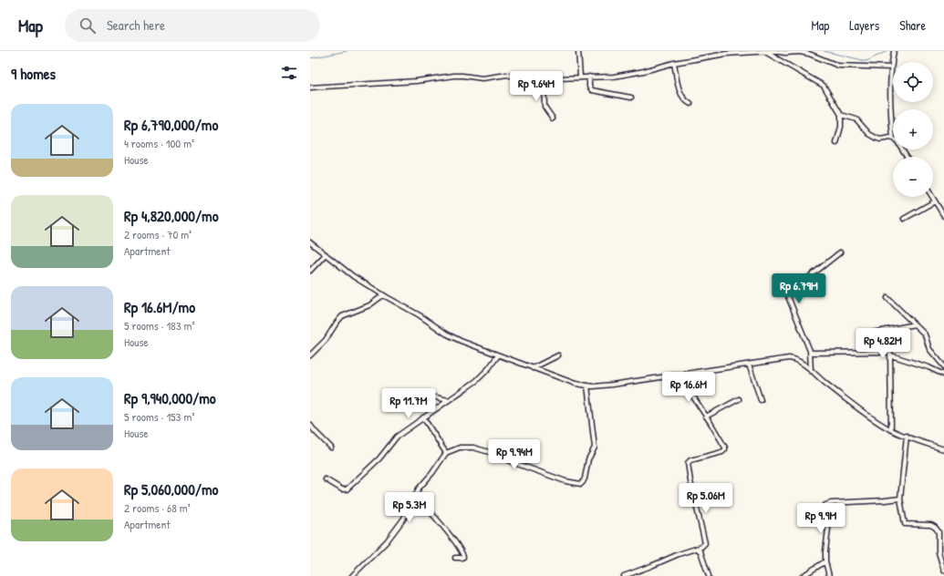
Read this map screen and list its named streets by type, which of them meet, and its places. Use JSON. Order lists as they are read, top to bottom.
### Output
{
  "page": {
    "header": "Map",
    "search": "Search here",
    "nav": ["Map", "Layers", "Share"],
    "heading": "9 homes",
    "map_buttons": ["+", "−"],
    "price": [
      "Rp 9.64M",
      "Rp 6.79M",
      "Rp 4.82M",
      "Rp 16.6M",
      "Rp 11.7M",
      "Rp 9.94M",
      "Rp 5.06M",
      "Rp 5.3M",
      "Rp 9.9M"
    ],
    "list": [
      {
        "name": "Rp 6,790,000/mo",
        "note": "4 rooms · 100 m² · House"
      },
      {
        "name": "Rp 4,820,000/mo",
        "note": "2 rooms · 70 m² · Apartment"
      },
      {
        "name": "Rp 16.6M/mo",
        "note": "5 rooms · 183 m² · House"
      },
      {
        "name": "Rp 9,940,000/mo",
        "note": "5 rooms · 153 m² · House"
      },
      {
        "name": "Rp 5,060,000/mo",
        "note": "2 rooms · 68 m² · Apartment"
      }
    ]
  }
}
